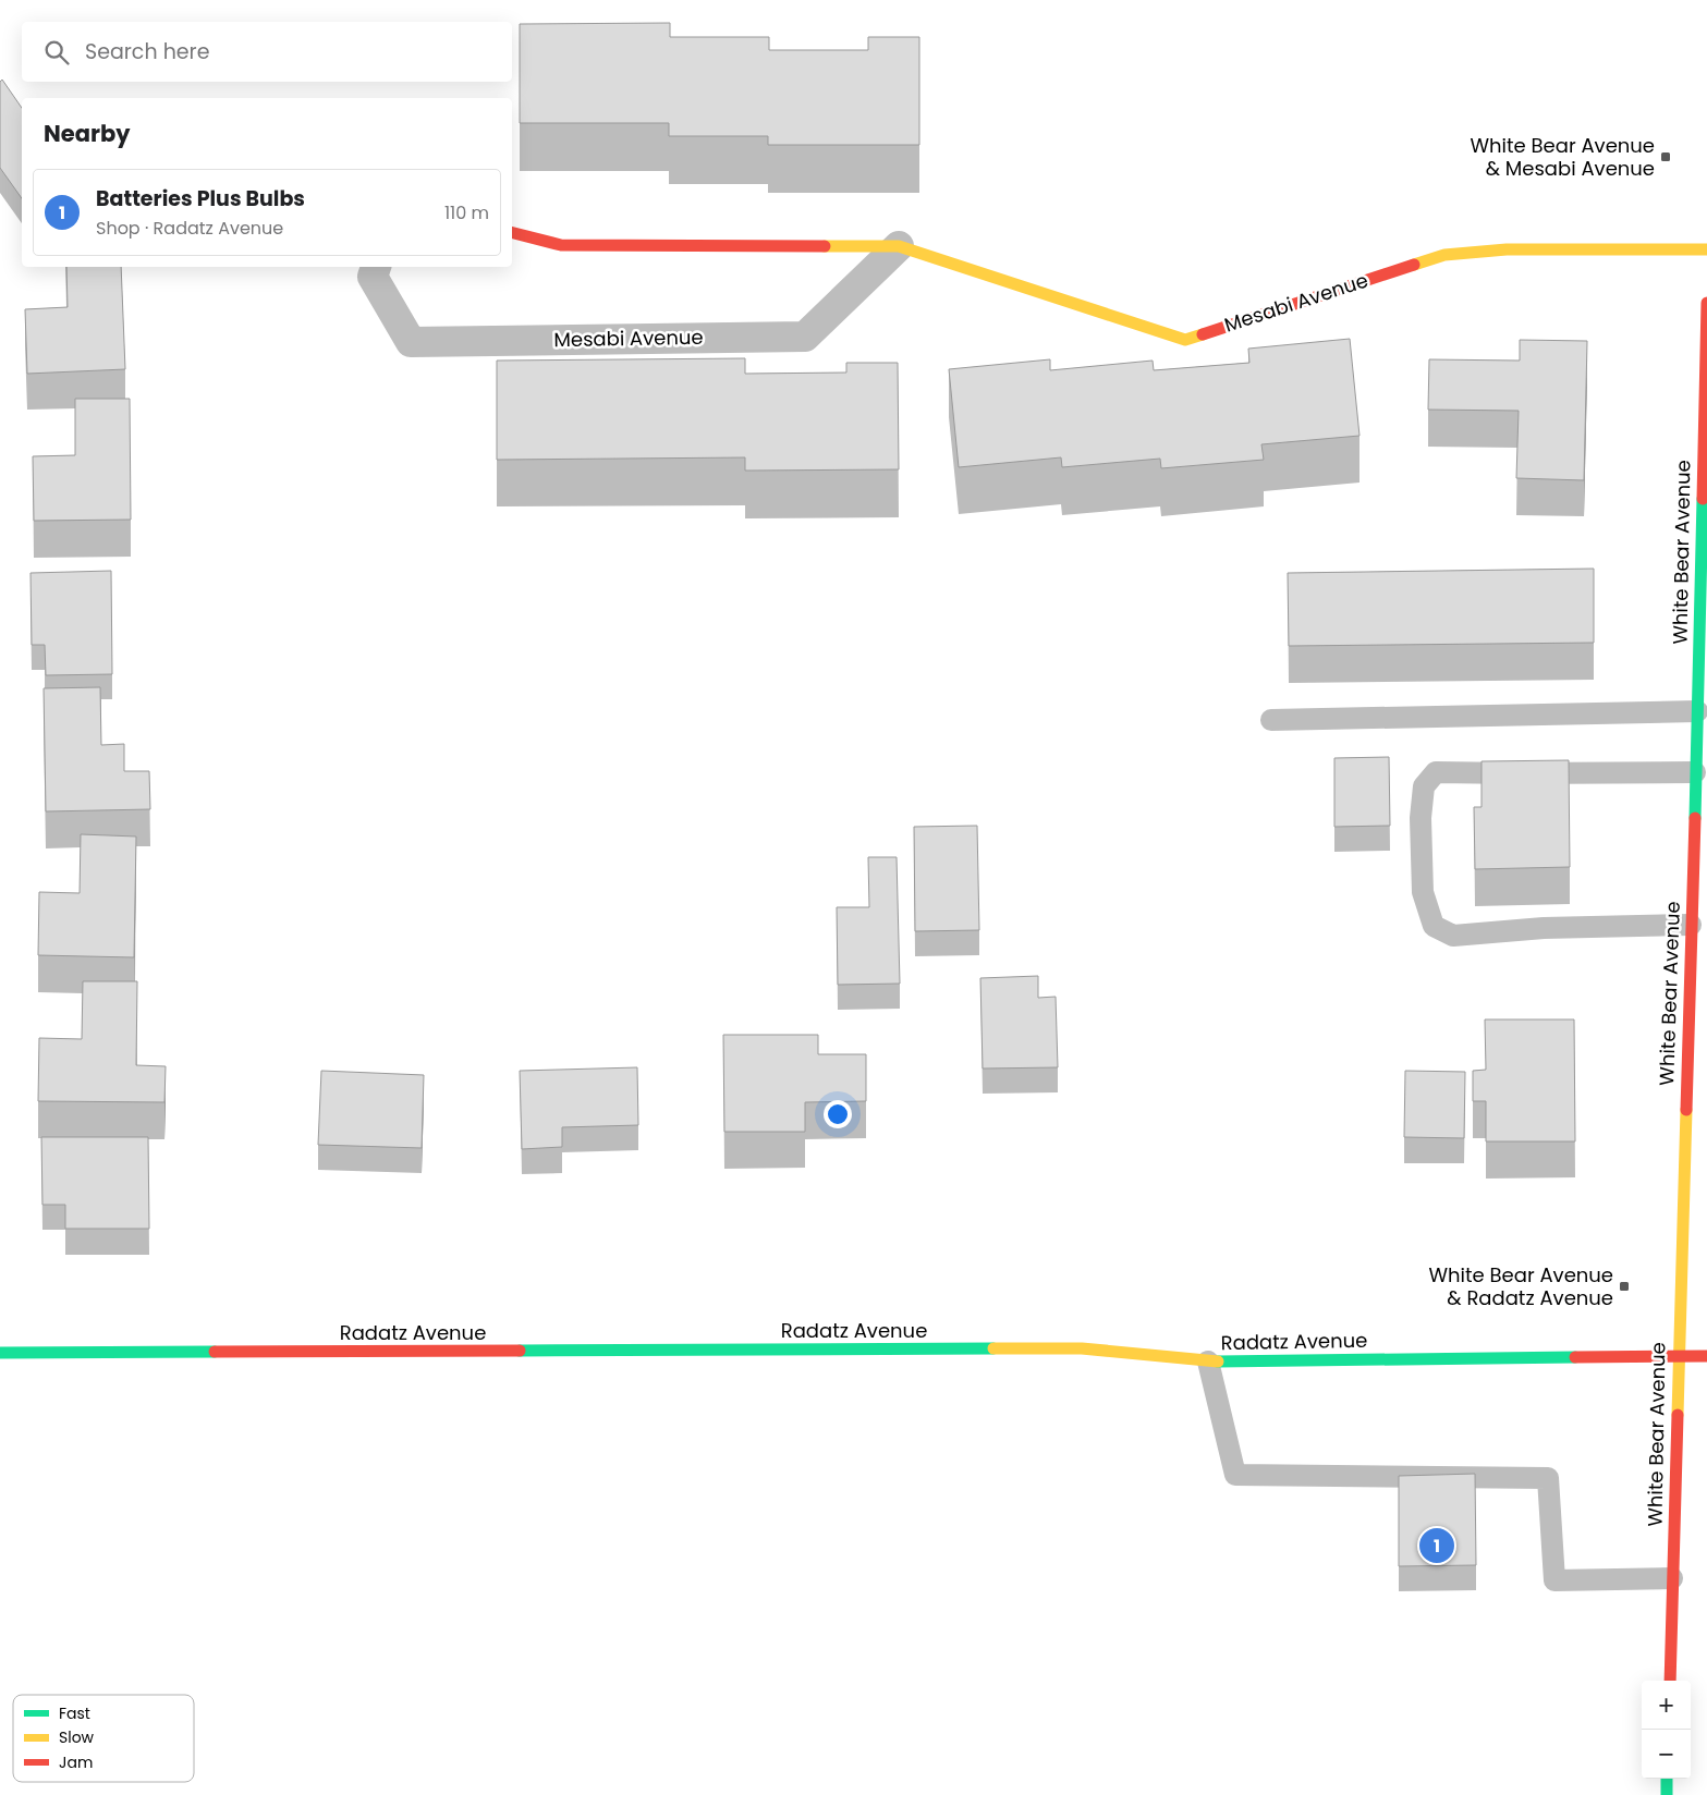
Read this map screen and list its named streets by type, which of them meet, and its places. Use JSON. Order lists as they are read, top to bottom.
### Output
{
  "streets": {
    "street": ["Mesabi Avenue", "White Bear Avenue", "Radatz Avenue"]
  },
  "crossings": [
    ["White Bear Avenue", "Radatz Avenue"]
  ],
  "places": {
    "transit": ["White Bear Avenue & Mesabi Avenue", "White Bear Avenue & Radatz Avenue"]
  },
  "legend": ["Fast", "Slow", "Jam"],
  "page": {
    "search": "Search here",
    "heading": "Nearby",
    "list": [
      {
        "mark": "1",
        "name": "Batteries Plus Bulbs",
        "note": "Shop · Radatz Avenue",
        "value": "110 m"
      }
    ],
    "pins": "1",
    "map_buttons": ["+", "−"]
  }
}
